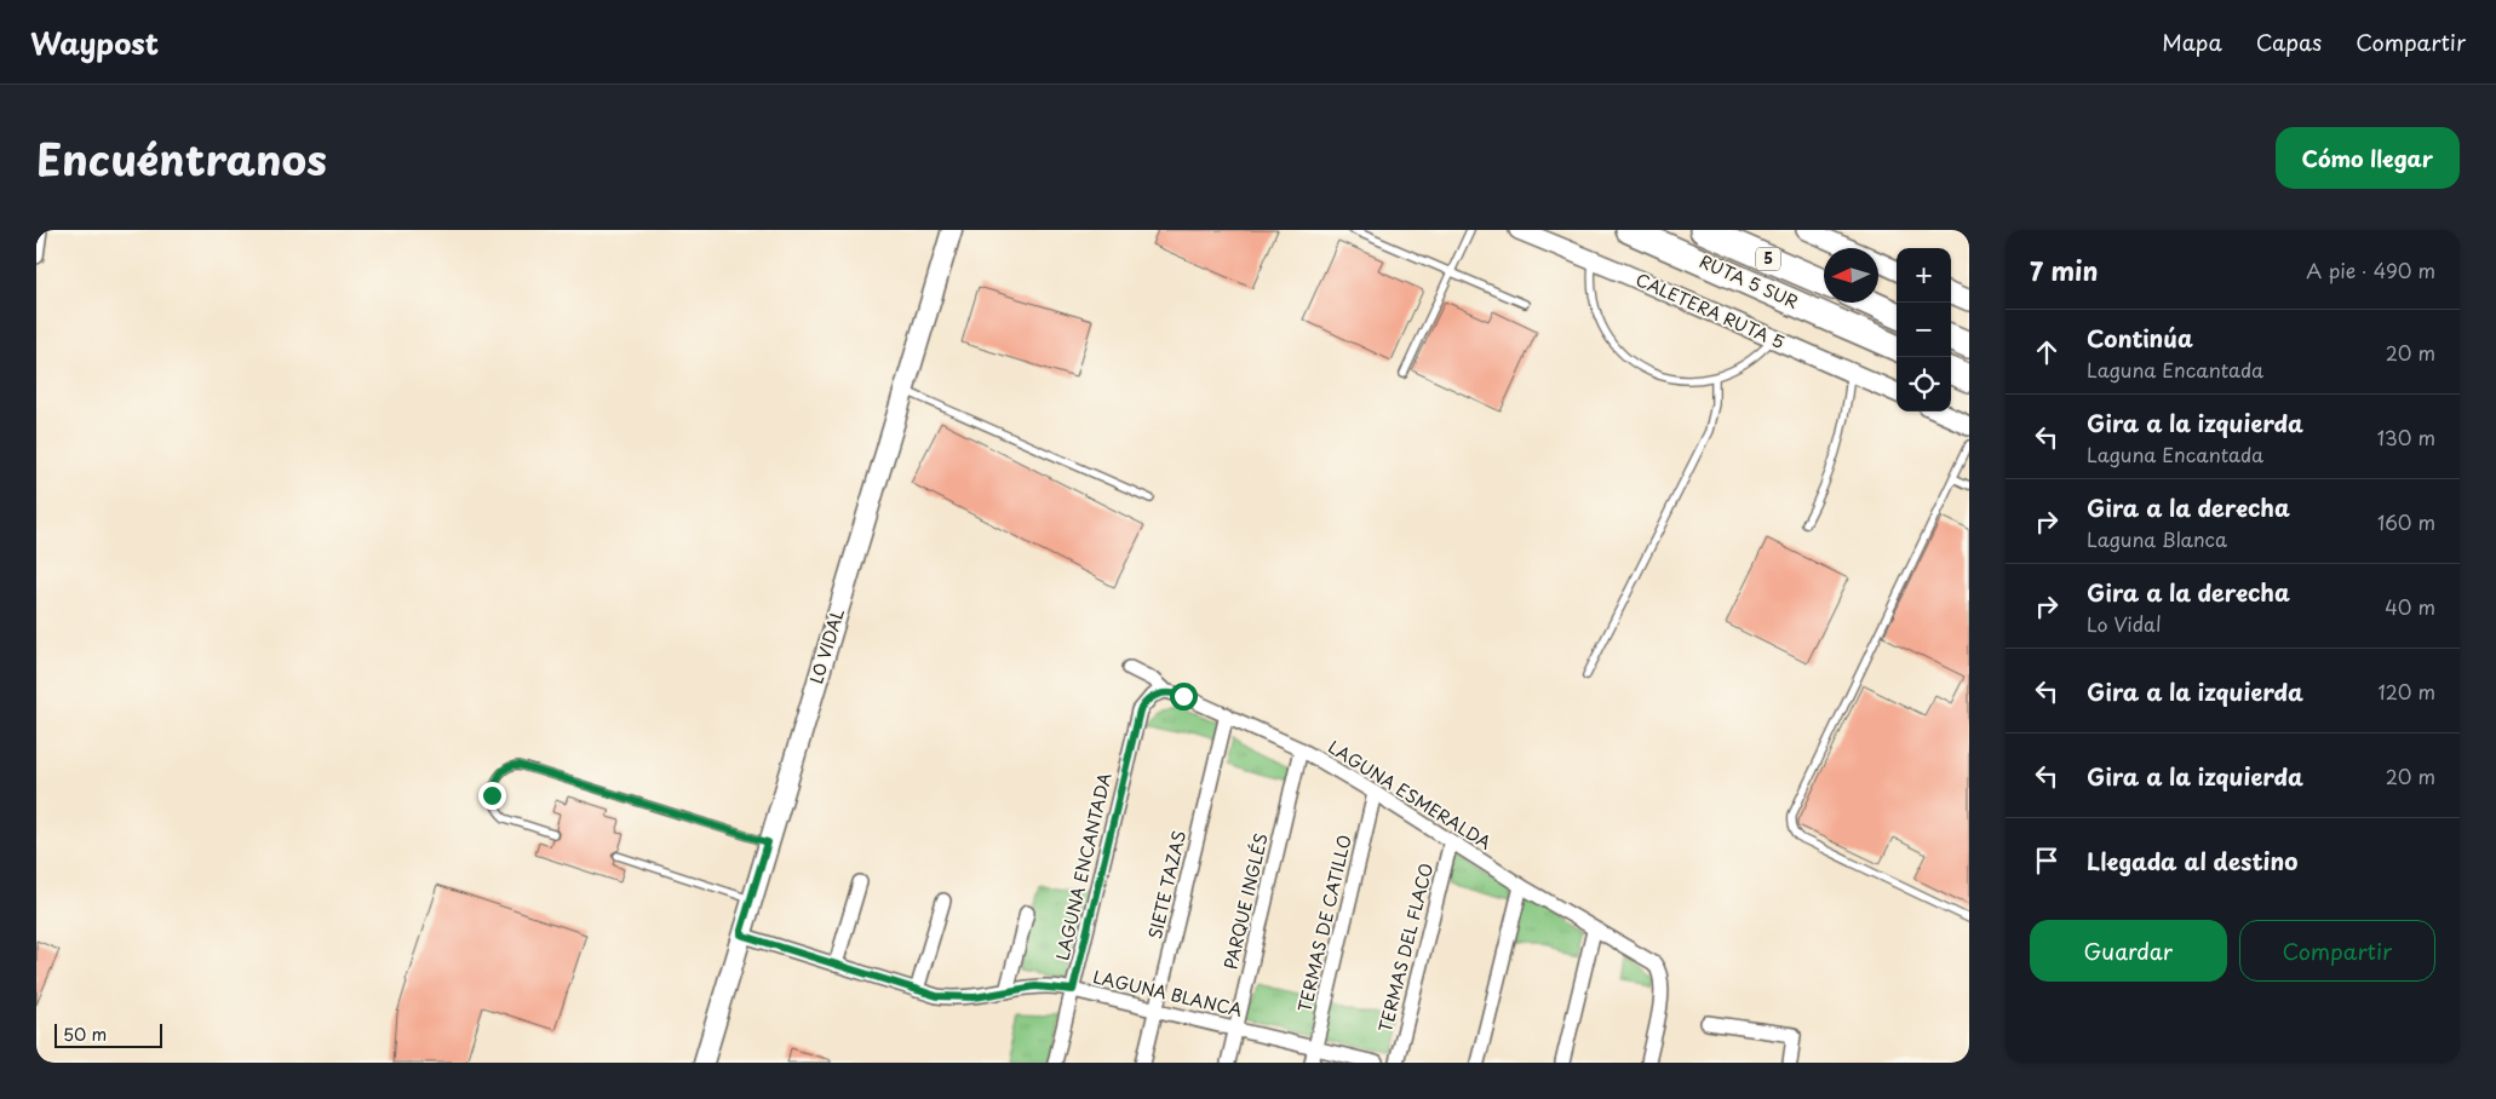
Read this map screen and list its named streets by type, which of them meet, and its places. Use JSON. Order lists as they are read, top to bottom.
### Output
{
  "streets": {
    "highway": ["5", "RUTA 5 SUR"],
    "main road": ["LO VIDAL"],
    "street": [
      "CALETERA RUTA 5",
      "LAGUNA ESMERALDA",
      "LAGUNA ENCANTADA",
      "SIETE TAZAS",
      "PARQUE INGLÉS",
      "TERMAS DE CATILLO",
      "TERMAS DEL FLACO",
      "LAGUNA BLANCA"
    ]
  },
  "crossings": [
    ["LO VIDAL", "LAGUNA BLANCA"],
    ["LAGUNA ESMERALDA", "LAGUNA ENCANTADA"],
    ["LAGUNA ESMERALDA", "SIETE TAZAS"],
    ["LAGUNA ESMERALDA", "PARQUE INGLÉS"],
    ["LAGUNA ESMERALDA", "TERMAS DE CATILLO"],
    ["LAGUNA ESMERALDA", "TERMAS DEL FLACO"],
    ["LAGUNA ENCANTADA", "LAGUNA BLANCA"],
    ["SIETE TAZAS", "LAGUNA BLANCA"],
    ["PARQUE INGLÉS", "LAGUNA BLANCA"],
    ["TERMAS DE CATILLO", "LAGUNA BLANCA"]
  ],
  "scale_bar": "50 m",
  "north": "left",
  "page": {
    "header": "Waypost",
    "nav": ["Mapa", "Capas", "Compartir"],
    "title": "Encuéntranos",
    "buttons": [
      "Cómo llegar",
      ["Guardar", "Compartir"]
    ],
    "heading": ["7 min", "A pie · 490 m"],
    "map_buttons": ["+", "−"],
    "list": [
      ["Continúa", "Laguna Encantada", "20 m"],
      ["Gira a la izquierda", "Laguna Encantada", "130 m"],
      ["Gira a la derecha", "Laguna Blanca", "160 m"],
      ["Gira a la derecha", "Lo Vidal", "40 m"],
      ["Gira a la izquierda", "120 m"],
      ["Gira a la izquierda", "20 m"],
      "Llegada al destino"
    ],
    "scale": "50 m"
  }
}
